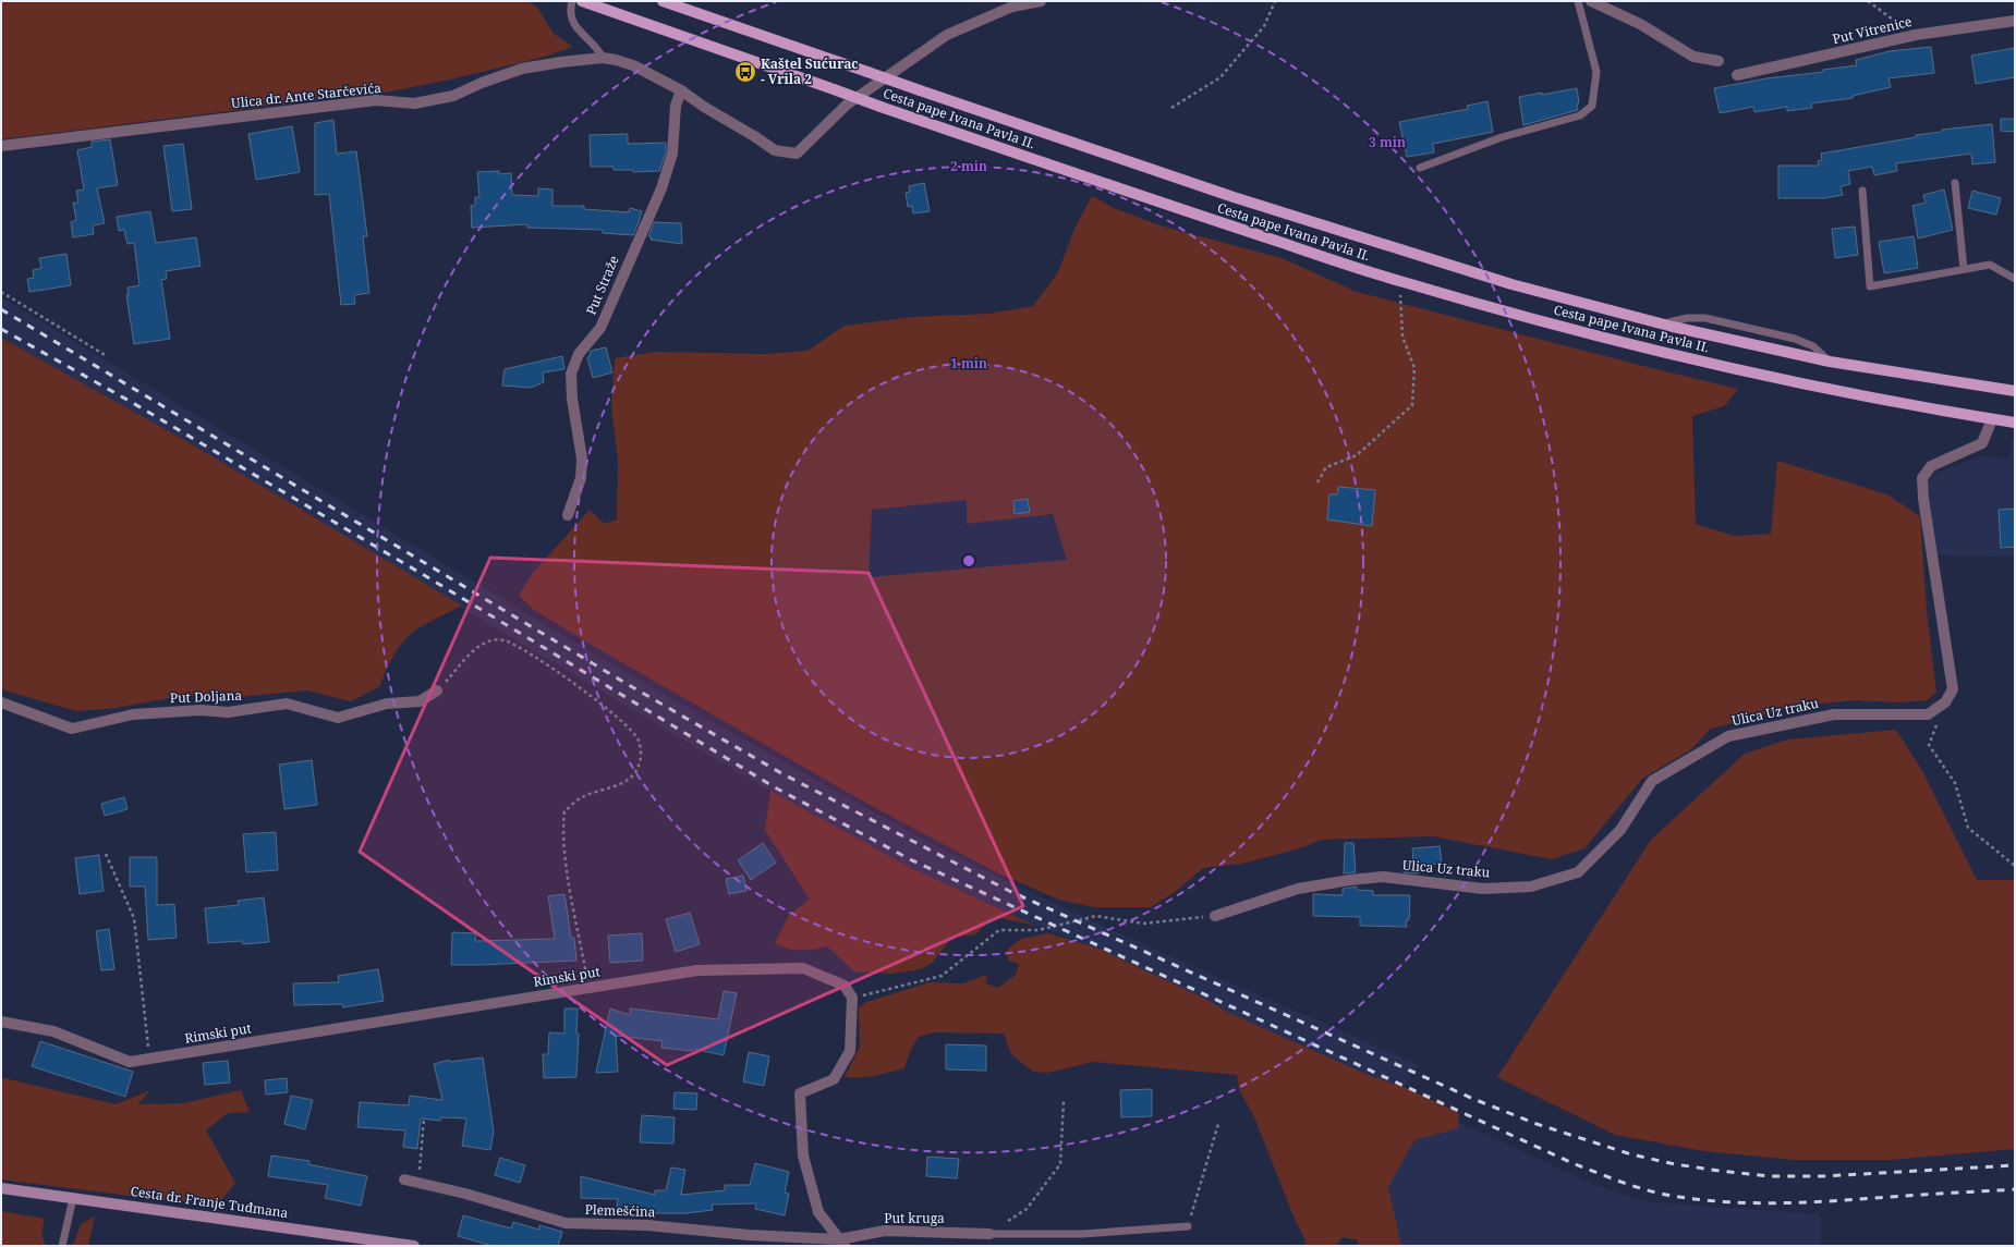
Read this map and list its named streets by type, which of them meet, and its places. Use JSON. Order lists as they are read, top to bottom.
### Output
{
  "streets": {
    "main road": ["Cesta pape Ivana Pavla II.", "Cesta dr. Franje Tuđmana"],
    "street": [
      "Put Vitrenice",
      "Ulica dr. Ante Starčevića",
      "Put Straže",
      "Put Doljana",
      "Ulica Uz traku",
      "Rimski put",
      "Plemešćina",
      "Put kruga"
    ]
  },
  "crossings": [
    ["Ulica dr. Ante Starčevića", "Put Straže"],
    ["Plemešćina", "Put kruga"]
  ],
  "places": {
    "bus stop": ["Kaštel Sućurac - Vrila 2"]
  },
  "rings": ["3 min", "2 min", "1 min"]
}
